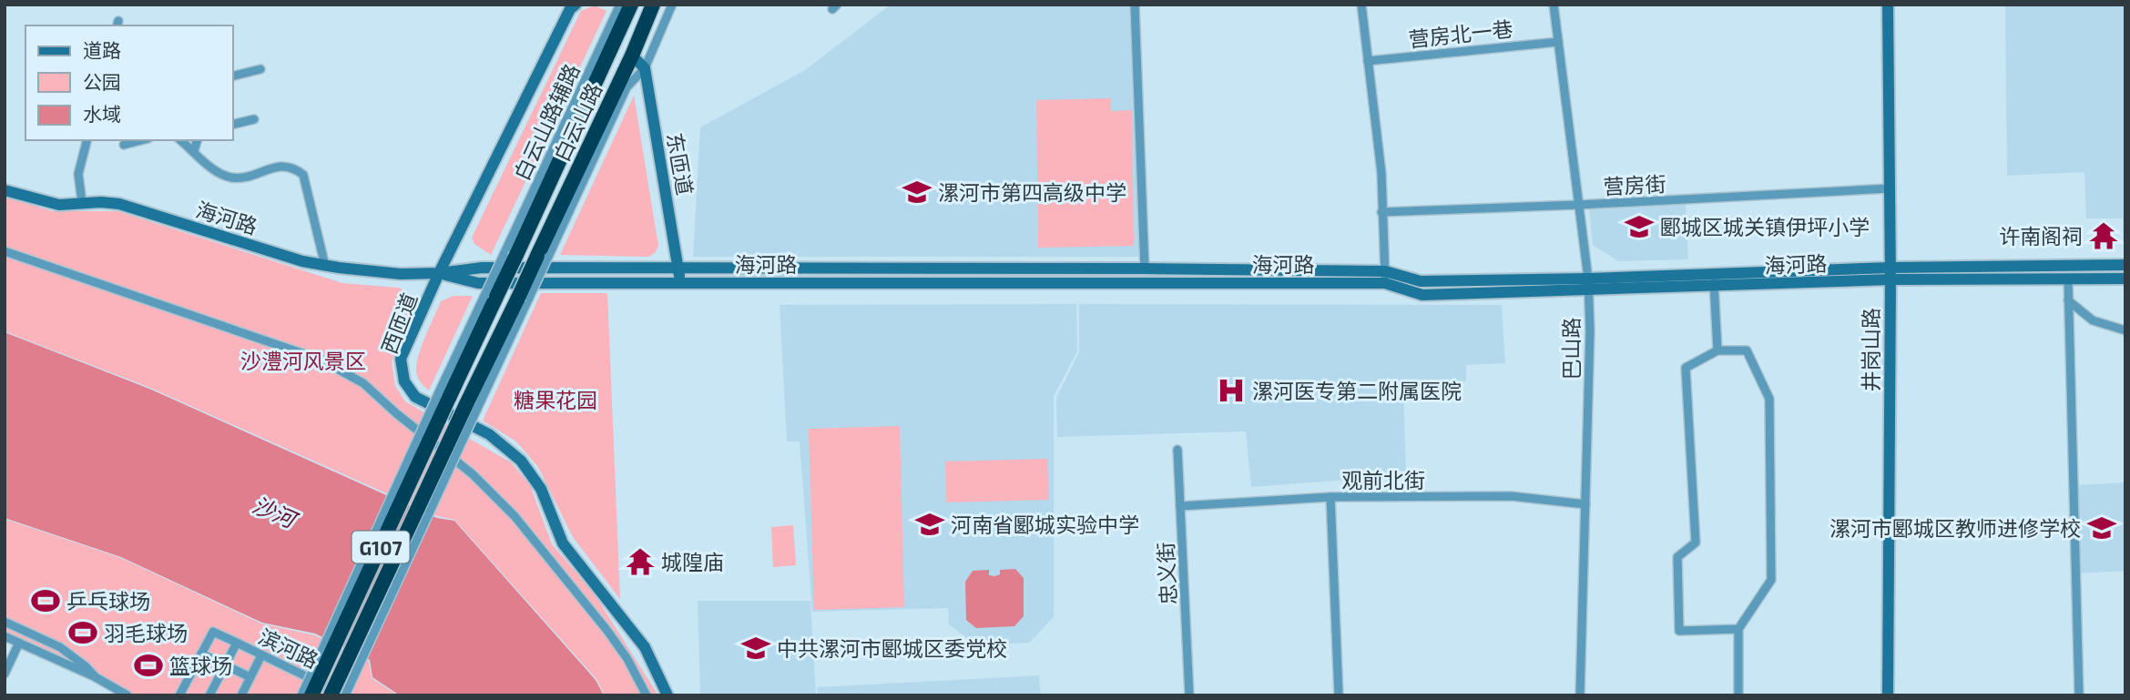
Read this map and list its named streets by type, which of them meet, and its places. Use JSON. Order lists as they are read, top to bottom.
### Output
{
  "streets": {
    "highway": ["白云山路", "G107"],
    "street": [
      "营房北一巷",
      "白云山路辅路",
      "东匝道",
      "营房街",
      "海河路",
      "西匝道",
      "巴山路",
      "井岗山路",
      "观前北街",
      "忠义街",
      "滨河路"
    ]
  },
  "crossings": [
    ["营房北一巷", "巴山路"],
    ["白云山路辅路", "白云山路"],
    ["白云山路辅路", "G107"],
    ["白云山路", "G107"],
    ["东匝道", "海河路"],
    ["营房街", "巴山路"],
    ["营房街", "井岗山路"],
    ["海河路", "西匝道"],
    ["海河路", "巴山路"],
    ["海河路", "井岗山路"],
    ["巴山路", "观前北街"],
    ["观前北街", "忠义街"]
  ],
  "water": ["沙河"],
  "parks": ["沙澧河风景区", "糖果花园"],
  "places": {
    "school or university": [
      "漯河市第四高级中学",
      "郾城区城关镇伊坪小学",
      "河南省郾城实验中学",
      "漯河市郾城区教师进修学校",
      "中共漯河市郾城区委党校"
    ],
    "temple": ["许南阁祠", "城隍庙"],
    "hospital": ["漯河医专第二附属医院"],
    "sports": ["乒乓球场", "羽毛球场", "篮球场"]
  },
  "legend": ["道路", "公园", "水域"]
}
